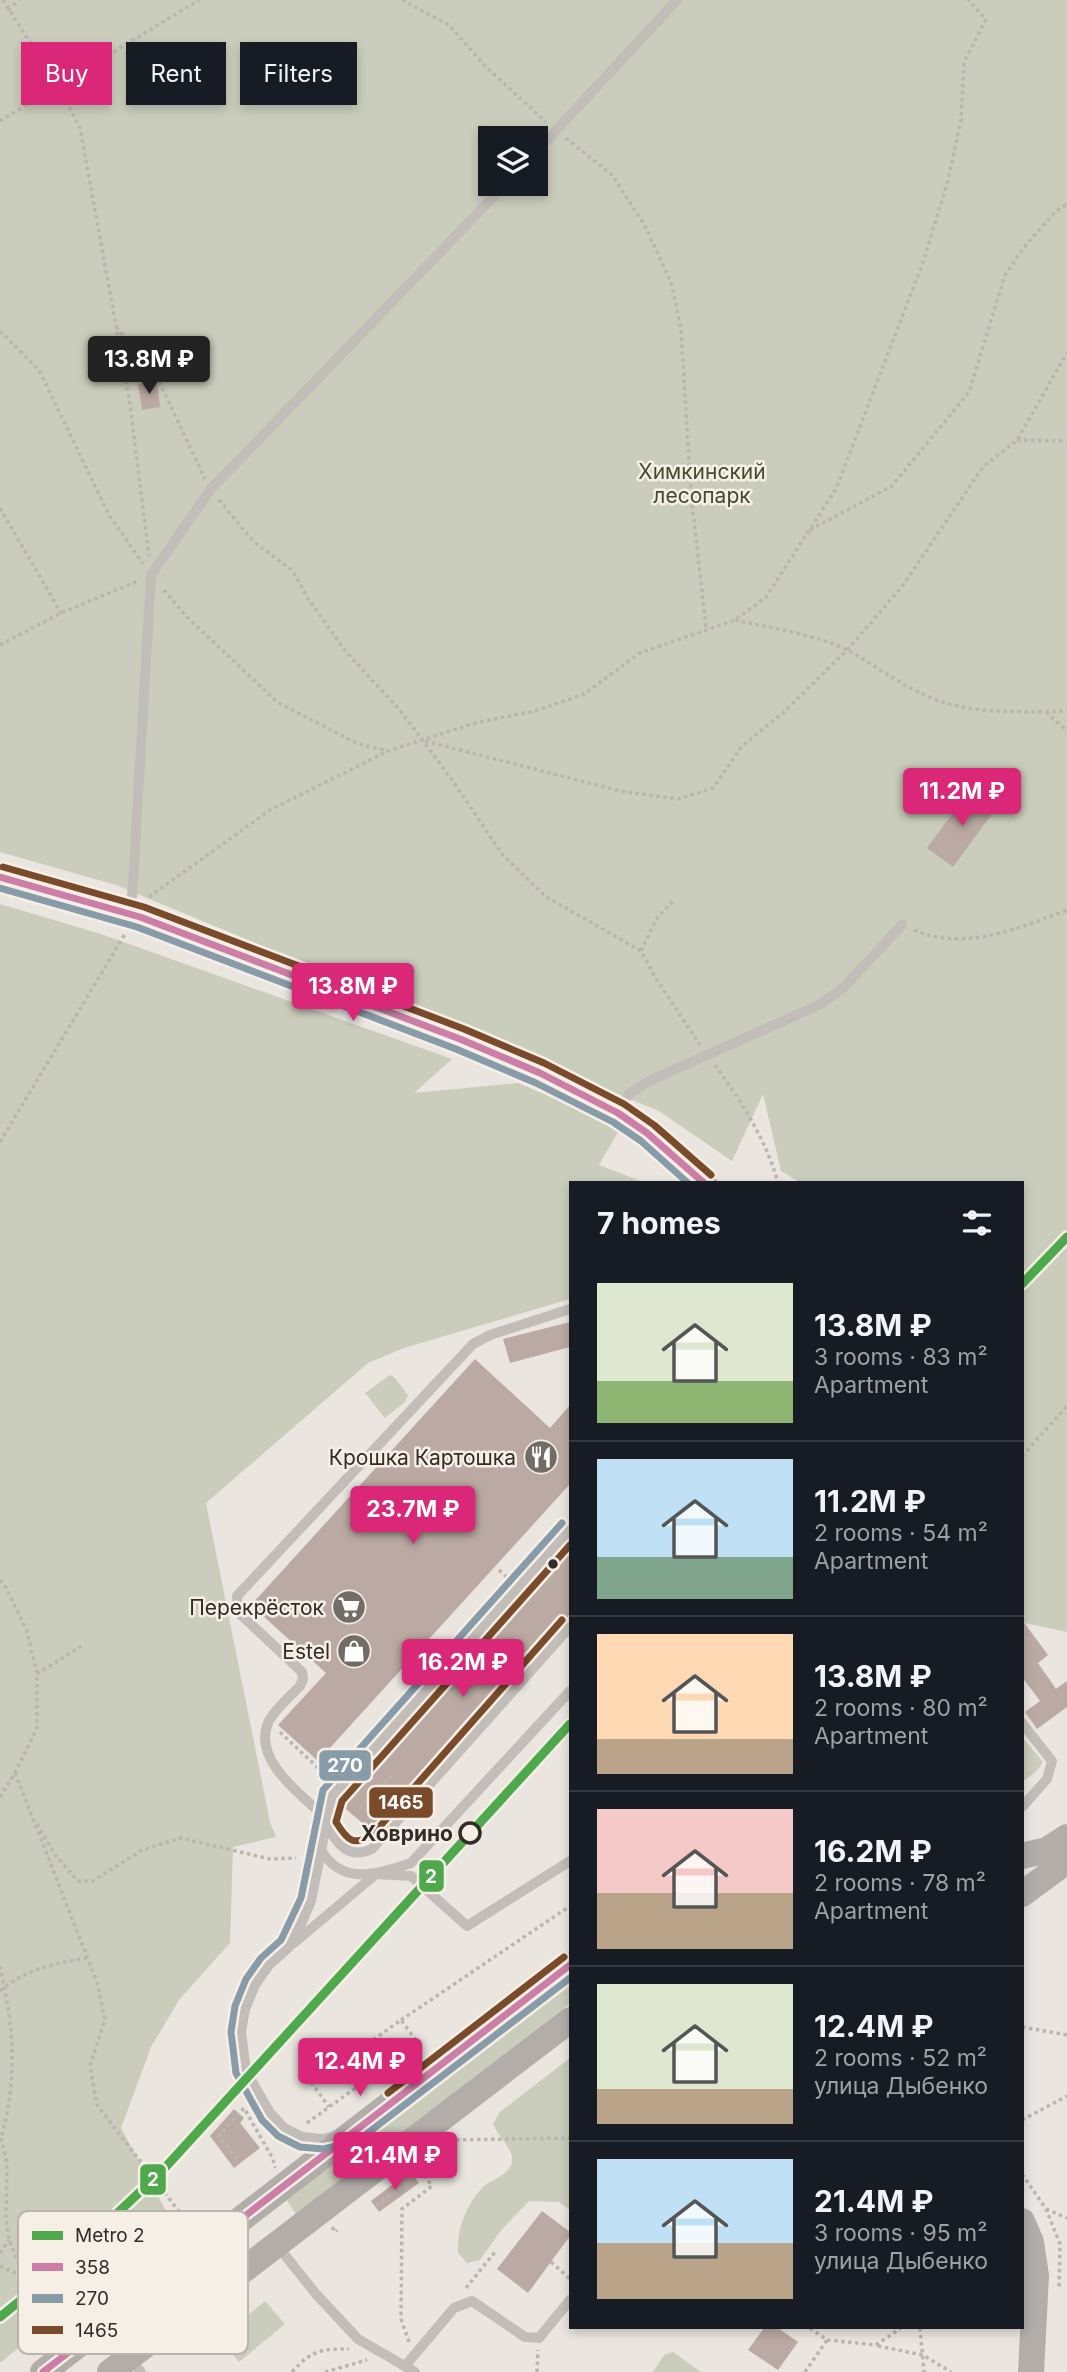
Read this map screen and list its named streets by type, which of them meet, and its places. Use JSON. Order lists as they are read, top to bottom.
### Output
{
  "parks": ["Химкинский лесопарк"],
  "places": {
    "restaurant": ["Крошка Картошка"],
    "supermarket": ["Перекрёсток"],
    "shop": ["Estel"],
    "other": ["Ховрино"]
  },
  "lines": [
    "transit line 1465",
    "transit line 358",
    "transit line 270",
    "metro line 2"
  ],
  "legend": [
    "Metro 2",
    "358",
    "270",
    "1465"
  ],
  "page": {
    "chip": ["Buy", "Rent", "Filters"],
    "price": [
      "13.8M ₽",
      "11.2M ₽",
      "13.8M ₽",
      "23.7M ₽",
      "16.2M ₽",
      "12.4M ₽",
      "21.4M ₽"
    ],
    "heading": "7 homes",
    "list": [
      {
        "name": "13.8M ₽",
        "note": "3 rooms · 83 m² · Apartment"
      },
      {
        "name": "11.2M ₽",
        "note": "2 rooms · 54 m² · Apartment"
      },
      {
        "name": "13.8M ₽",
        "note": "2 rooms · 80 m² · Apartment"
      },
      {
        "name": "16.2M ₽",
        "note": "2 rooms · 78 m² · Apartment"
      },
      {
        "name": "12.4M ₽",
        "note": "2 rooms · 52 m² · улица Дыбенко"
      },
      {
        "name": "21.4M ₽",
        "note": "3 rooms · 95 m² · улица Дыбенко"
      }
    ]
  }
}
